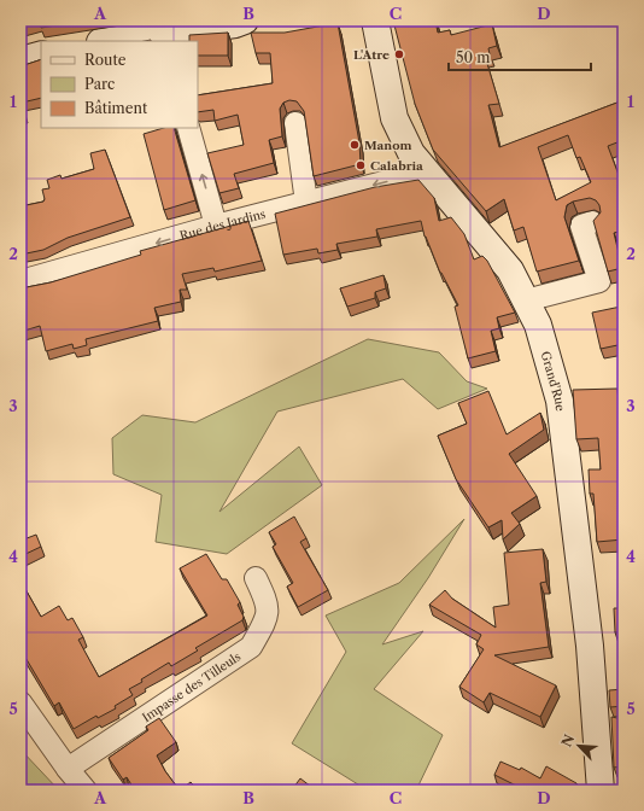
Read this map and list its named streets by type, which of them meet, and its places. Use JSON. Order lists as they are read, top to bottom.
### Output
{
  "streets": {
    "street": ["Rue des Jardins", "Grand'Rue", "Impasse des Tilleuls"]
  },
  "crossings": [
    ["Rue des Jardins", "Grand'Rue"]
  ],
  "one_way": ["Rue des Jardins"],
  "places": ["L'Atre", "Manom", "Calabria"],
  "legend": ["Route", "Parc", "Bâtiment"],
  "scale_bar": "50 m",
  "north": "top left",
  "grid": {
    "columns": [
      "A",
      "B",
      "C",
      "D"
    ],
    "rows": [
      "1",
      "2",
      "3",
      "4",
      "5"
    ]
  }
}
